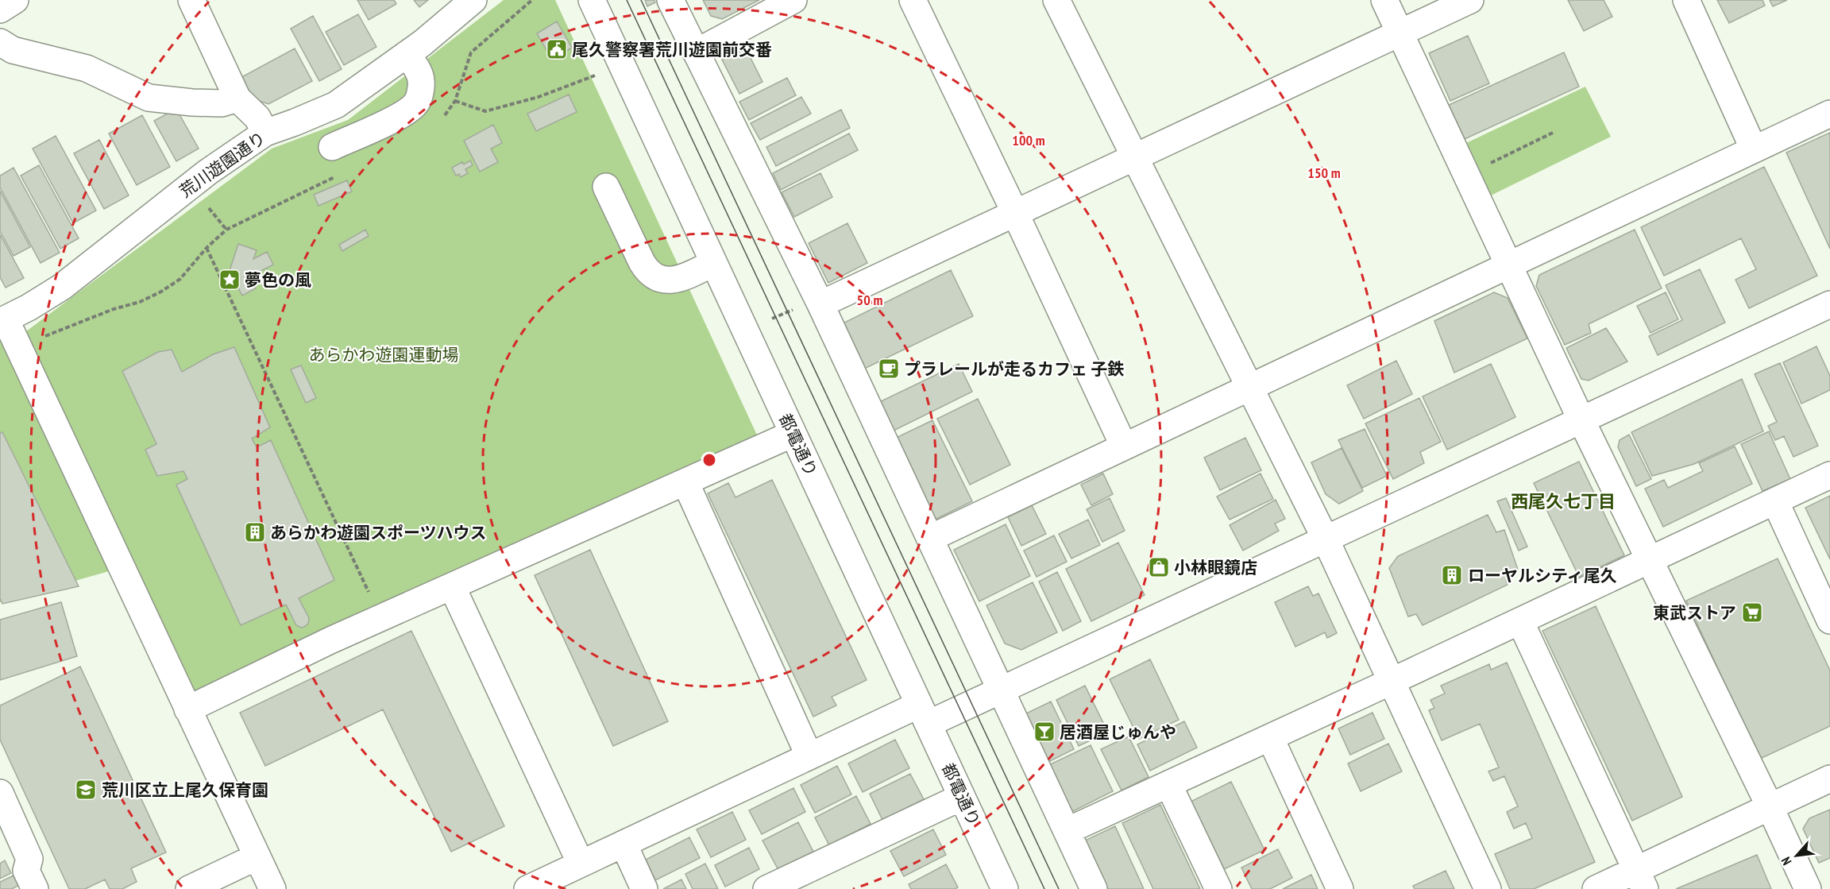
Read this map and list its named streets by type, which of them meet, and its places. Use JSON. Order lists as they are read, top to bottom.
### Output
{
  "streets": {
    "street": ["荒川遊園通り", "都電通り"]
  },
  "districts": ["西尾久七丁目"],
  "parks": ["あらかわ遊園運動場"],
  "places": {
    "public building": ["尾久警察署荒川遊園前交番"],
    "place": ["夢色の風"],
    "cafe": ["プラレールが走るカフェ 子鉄"],
    "building": ["あらかわ遊園スポーツハウス", "ローヤルシティ尾久"],
    "shop": ["小林眼鏡店"],
    "supermarket": ["東武ストア"],
    "bar": ["居酒屋じゅんや"],
    "school or university": ["荒川区立上尾久保育園"]
  },
  "north": "bottom left",
  "rings": ["100 m", "150 m", "50 m"]
}
